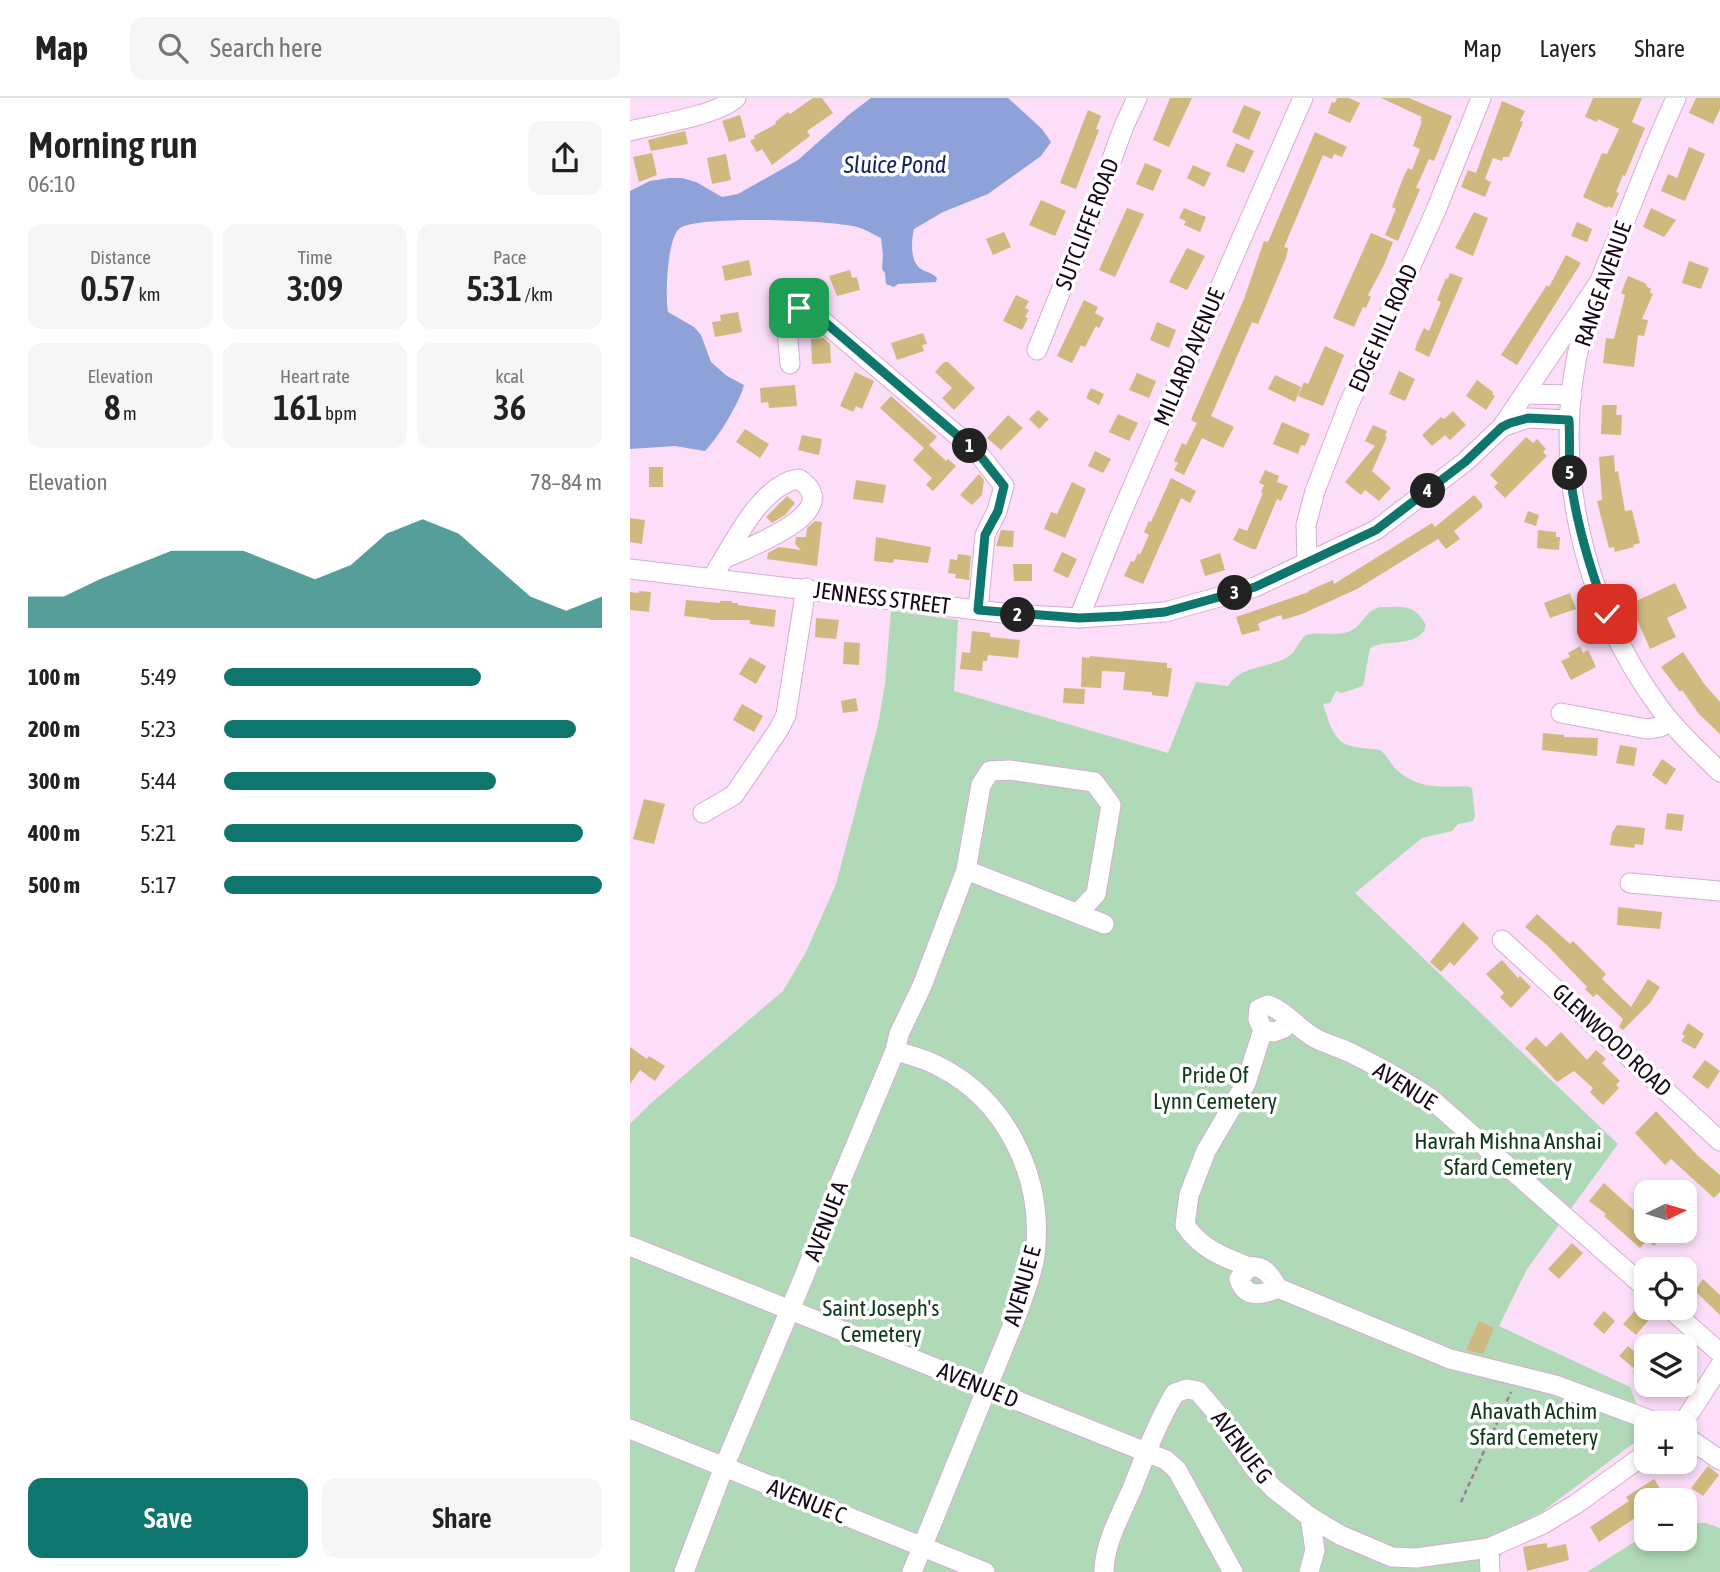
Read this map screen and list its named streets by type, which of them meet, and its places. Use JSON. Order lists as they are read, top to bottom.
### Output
{
  "streets": {
    "street": [
      "SUTCLIFFE ROAD",
      "RANGE AVENUE",
      "EDGE HILL ROAD",
      "MILLARD AVENUE",
      "JENNESS STREET",
      "GLENWOOD ROAD",
      "AVENUE",
      "AVENUE A",
      "AVENUE E",
      "AVENUE D",
      "AVENUE G",
      "AVENUE C"
    ]
  },
  "crossings": [
    ["RANGE AVENUE", "JENNESS STREET"],
    ["EDGE HILL ROAD", "JENNESS STREET"],
    ["MILLARD AVENUE", "JENNESS STREET"],
    ["AVENUE A", "AVENUE E"],
    ["AVENUE A", "AVENUE D"],
    ["AVENUE A", "AVENUE C"],
    ["AVENUE E", "AVENUE D"],
    ["AVENUE E", "AVENUE C"],
    ["AVENUE D", "AVENUE G"]
  ],
  "water": ["Sluice Pond"],
  "parks": [
    "Pride Of Lynn Cemetery",
    "Havrah Mishna Anshai Sfard Cemetery",
    "Saint Joseph's Cemetery",
    "Ahavath Achim Sfard Cemetery"
  ],
  "north": "right",
  "page": {
    "header": "Map",
    "search": "Search here",
    "nav": ["Map", "Layers", "Share"],
    "heading": ["Morning run", "06:10"],
    "stats": [
      ["Distance", "0.57 km"],
      ["Time", "3:09"],
      ["Pace", "5:31 /km"],
      ["Elevation", "8 m"],
      ["Heart rate", "161 bpm"],
      ["kcal", "36"]
    ],
    "pins": [
      "1",
      "5",
      "4",
      "3",
      "2"
    ],
    "chart": ["Elevation", "78–84 m"],
    "list": [
      {
        "name": "100 m",
        "note": "5:49"
      },
      {
        "name": "200 m",
        "note": "5:23"
      },
      {
        "name": "300 m",
        "note": "5:44"
      },
      {
        "name": "400 m",
        "note": "5:21"
      },
      {
        "name": "500 m",
        "note": "5:17"
      }
    ],
    "map_buttons": ["+", "−"],
    "buttons": ["Save", "Share"]
  }
}
